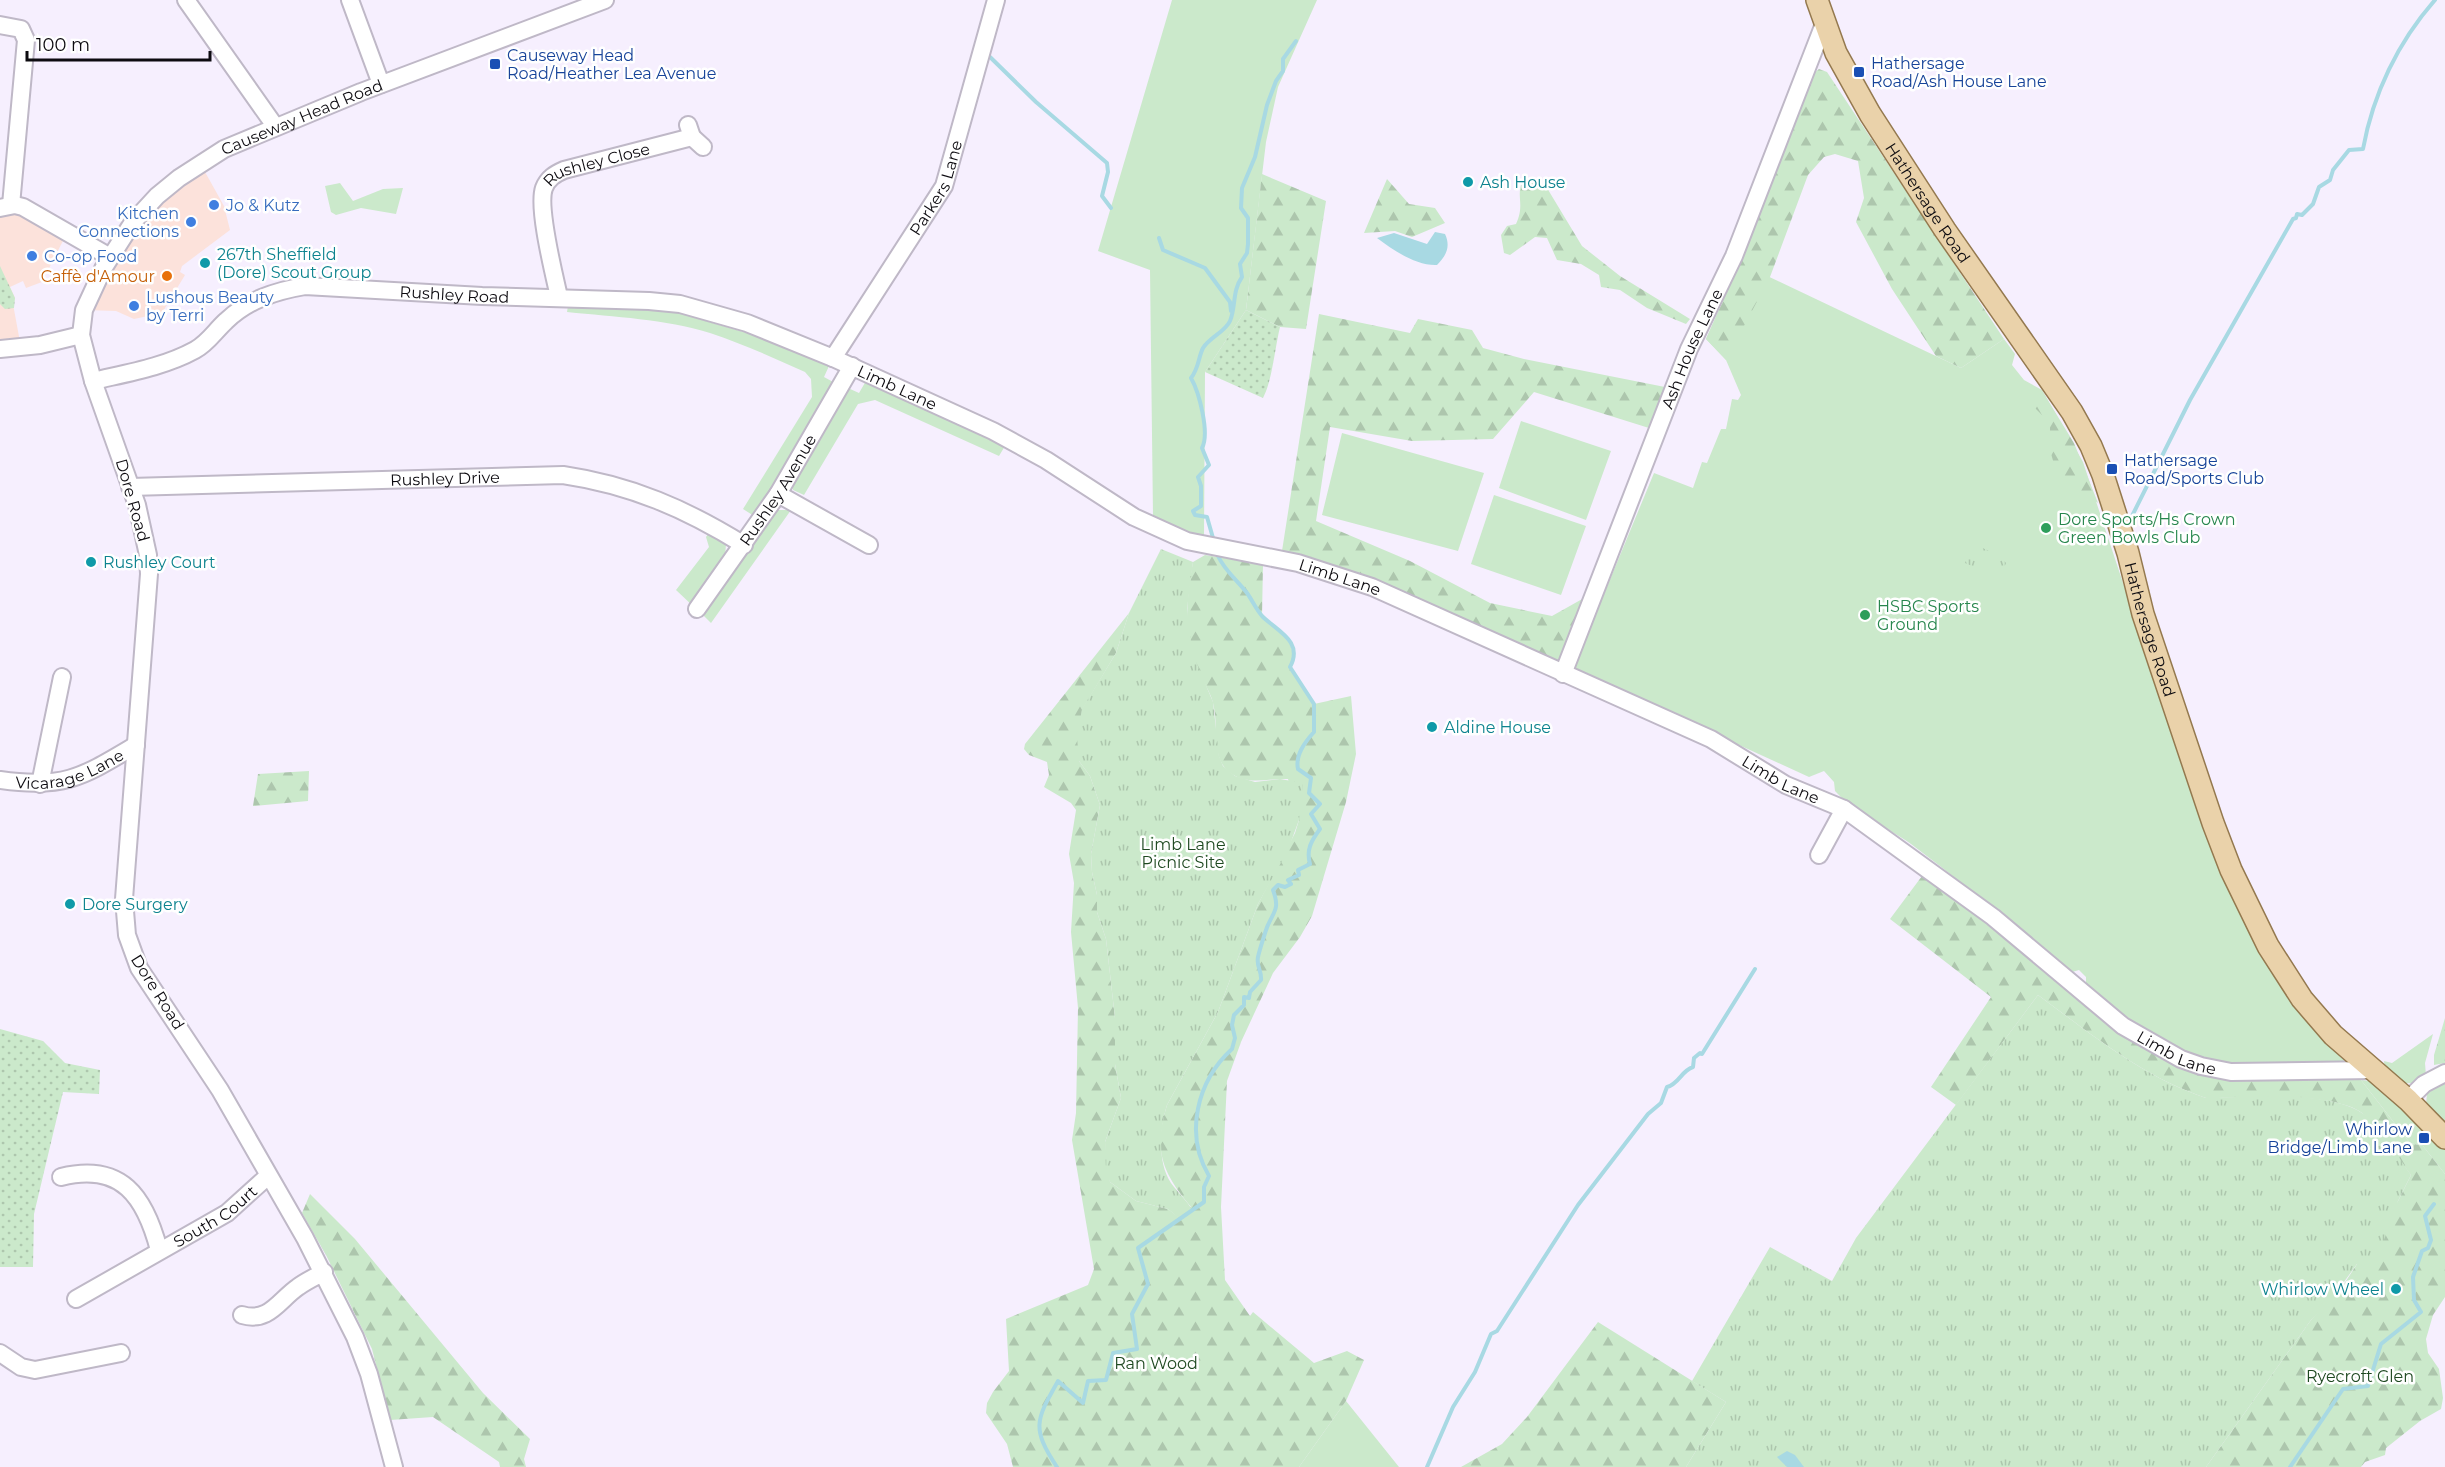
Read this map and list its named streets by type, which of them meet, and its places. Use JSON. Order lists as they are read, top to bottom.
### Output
{
  "streets": {
    "main road": ["Hathersage Road"],
    "street": [
      "Causeway Head Road",
      "Rushley Close",
      "Parkers Lane",
      "Rushley Road",
      "Ash House Lane",
      "Limb Lane",
      "Rushley Drive",
      "Rushley Avenue",
      "Dore Road",
      "Vicarage Lane",
      "South Court"
    ]
  },
  "crossings": [
    ["Causeway Head Road", "Dore Road"],
    ["Rushley Close", "Rushley Road"],
    ["Parkers Lane", "Rushley Road"],
    ["Parkers Lane", "Limb Lane"],
    ["Hathersage Road", "Ash House Lane"],
    ["Hathersage Road", "Limb Lane"],
    ["Rushley Road", "Limb Lane"],
    ["Rushley Road", "Dore Road"],
    ["Ash House Lane", "Limb Lane"],
    ["Limb Lane", "Rushley Avenue"],
    ["Rushley Drive", "Rushley Avenue"],
    ["Rushley Drive", "Dore Road"],
    ["Dore Road", "Vicarage Lane"],
    ["Dore Road", "South Court"]
  ],
  "parks": ["Limb Lane Picnic Site", "Ran Wood", "Ryecroft Glen"],
  "places": {
    "transit": [
      "Causeway Head Road/Heather Lea Avenue",
      "Hathersage Road/Ash House Lane",
      "Hathersage Road/Sports Club",
      "Whirlow Bridge/Limb Lane"
    ],
    "other": [
      "Ash House",
      "Jo & Kutz",
      "Kitchen Connections",
      "Co-op Food",
      "267th Sheffield (Dore) Scout Group",
      "Caffè d'Amour",
      "Lushous Beauty by Terri",
      "Dore Sports/Hs Crown Green Bowls Club",
      "Rushley Court",
      "HSBC Sports Ground",
      "Aldine House",
      "Dore Surgery",
      "Whirlow Wheel"
    ]
  },
  "scale_bar": "100 m"
}
